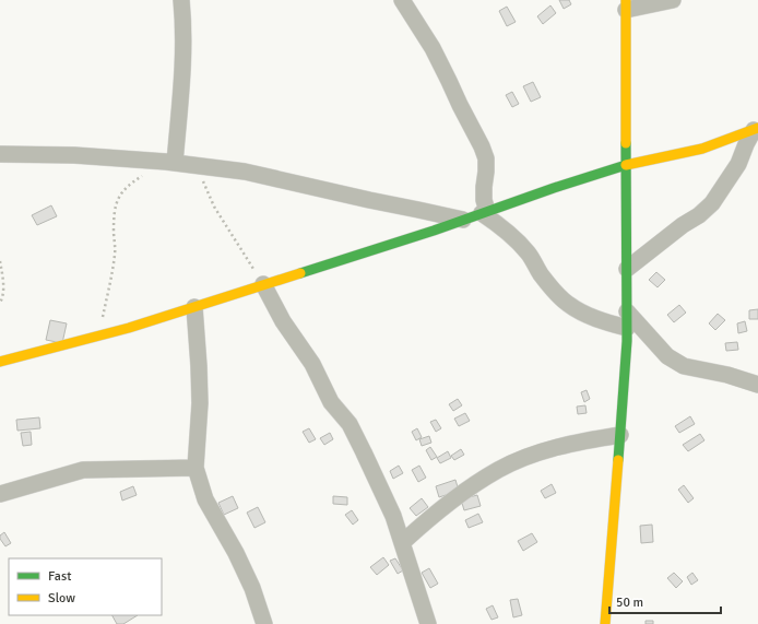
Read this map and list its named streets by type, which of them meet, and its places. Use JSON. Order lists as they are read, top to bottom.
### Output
{
  "legend": ["Fast", "Slow"],
  "scale_bar": "50 m"
}
